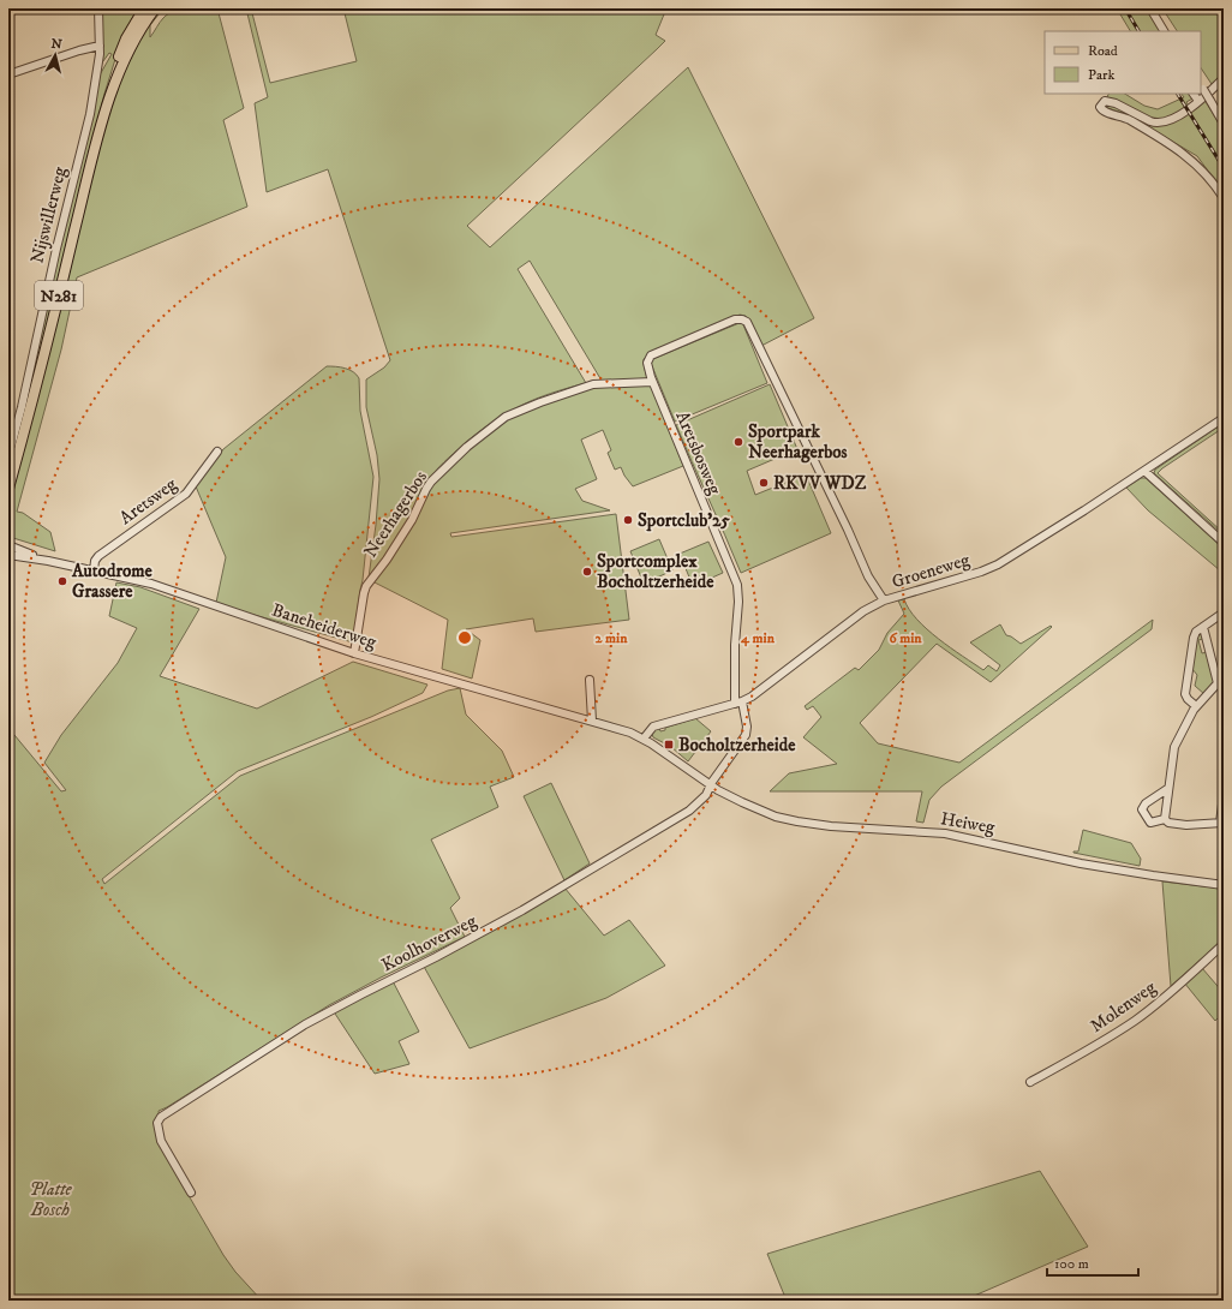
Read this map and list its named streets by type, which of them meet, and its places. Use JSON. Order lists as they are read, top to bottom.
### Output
{
  "streets": {
    "main road": ["Nijswillerweg", "N281"],
    "street": [
      "Aretsbosweg",
      "Aretsweg",
      "Neerhagerbos",
      "Groeneweg",
      "Baneheiderweg",
      "Heiweg",
      "Koolhoverweg",
      "Molenweg"
    ]
  },
  "crossings": [
    ["Aretsbosweg", "Neerhagerbos"],
    ["Aretsbosweg", "Groeneweg"],
    ["Aretsweg", "Baneheiderweg"],
    ["Neerhagerbos", "Baneheiderweg"],
    ["Groeneweg", "Baneheiderweg"],
    ["Groeneweg", "Koolhoverweg"],
    ["Baneheiderweg", "Heiweg"],
    ["Baneheiderweg", "Koolhoverweg"],
    ["Heiweg", "Koolhoverweg"]
  ],
  "parks": ["Platte Bosch"],
  "places": {
    "other": [
      "Sportpark Neerhagerbos",
      "RKVV WDZ",
      "Sportclub'25",
      "Sportcomplex Bocholtzerheide",
      "Autodrome Grassere"
    ],
    "transit": ["Bocholtzerheide"]
  },
  "legend": ["Road", "Park"],
  "scale_bar": "100 m",
  "north": "top",
  "rings": ["2 min", "4 min", "6 min"]
}
